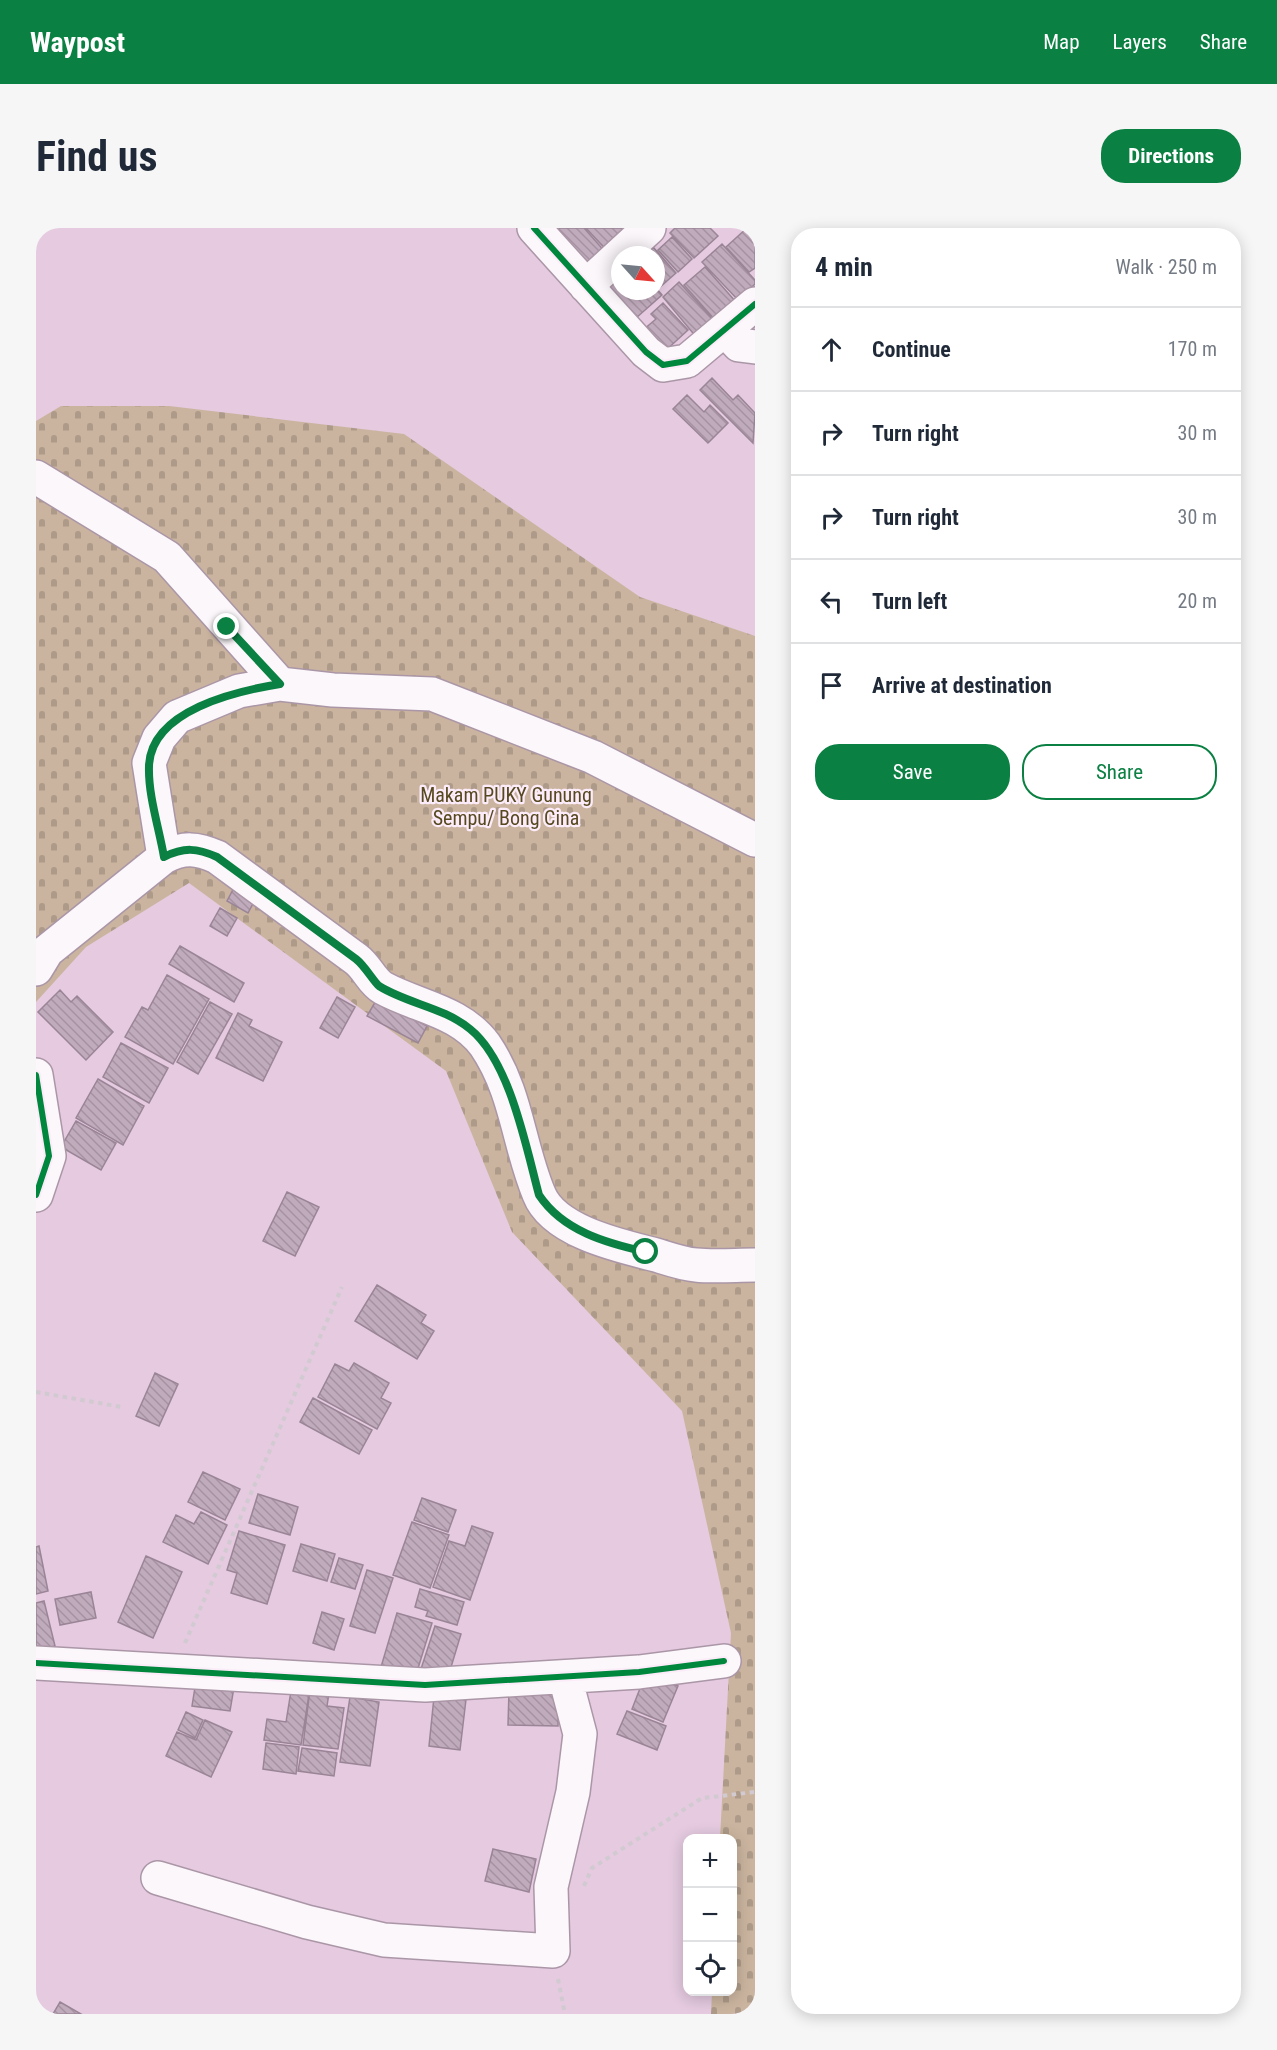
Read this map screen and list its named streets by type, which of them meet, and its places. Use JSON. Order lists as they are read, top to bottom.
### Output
{
  "parks": ["Makam PUKY Gunung Sempu/ Bong Cina"],
  "north": "bottom right",
  "page": {
    "header": "Waypost",
    "nav": ["Map", "Layers", "Share"],
    "buttons": [
      "Directions",
      ["Save", "Share"]
    ],
    "title": "Find us",
    "heading": ["4 min", "Walk · 250 m"],
    "list": [
      ["Continue", "170 m"],
      ["Turn right", "30 m"],
      ["Turn right", "30 m"],
      ["Turn left", "20 m"],
      "Arrive at destination"
    ],
    "map_buttons": ["+", "−"]
  }
}
